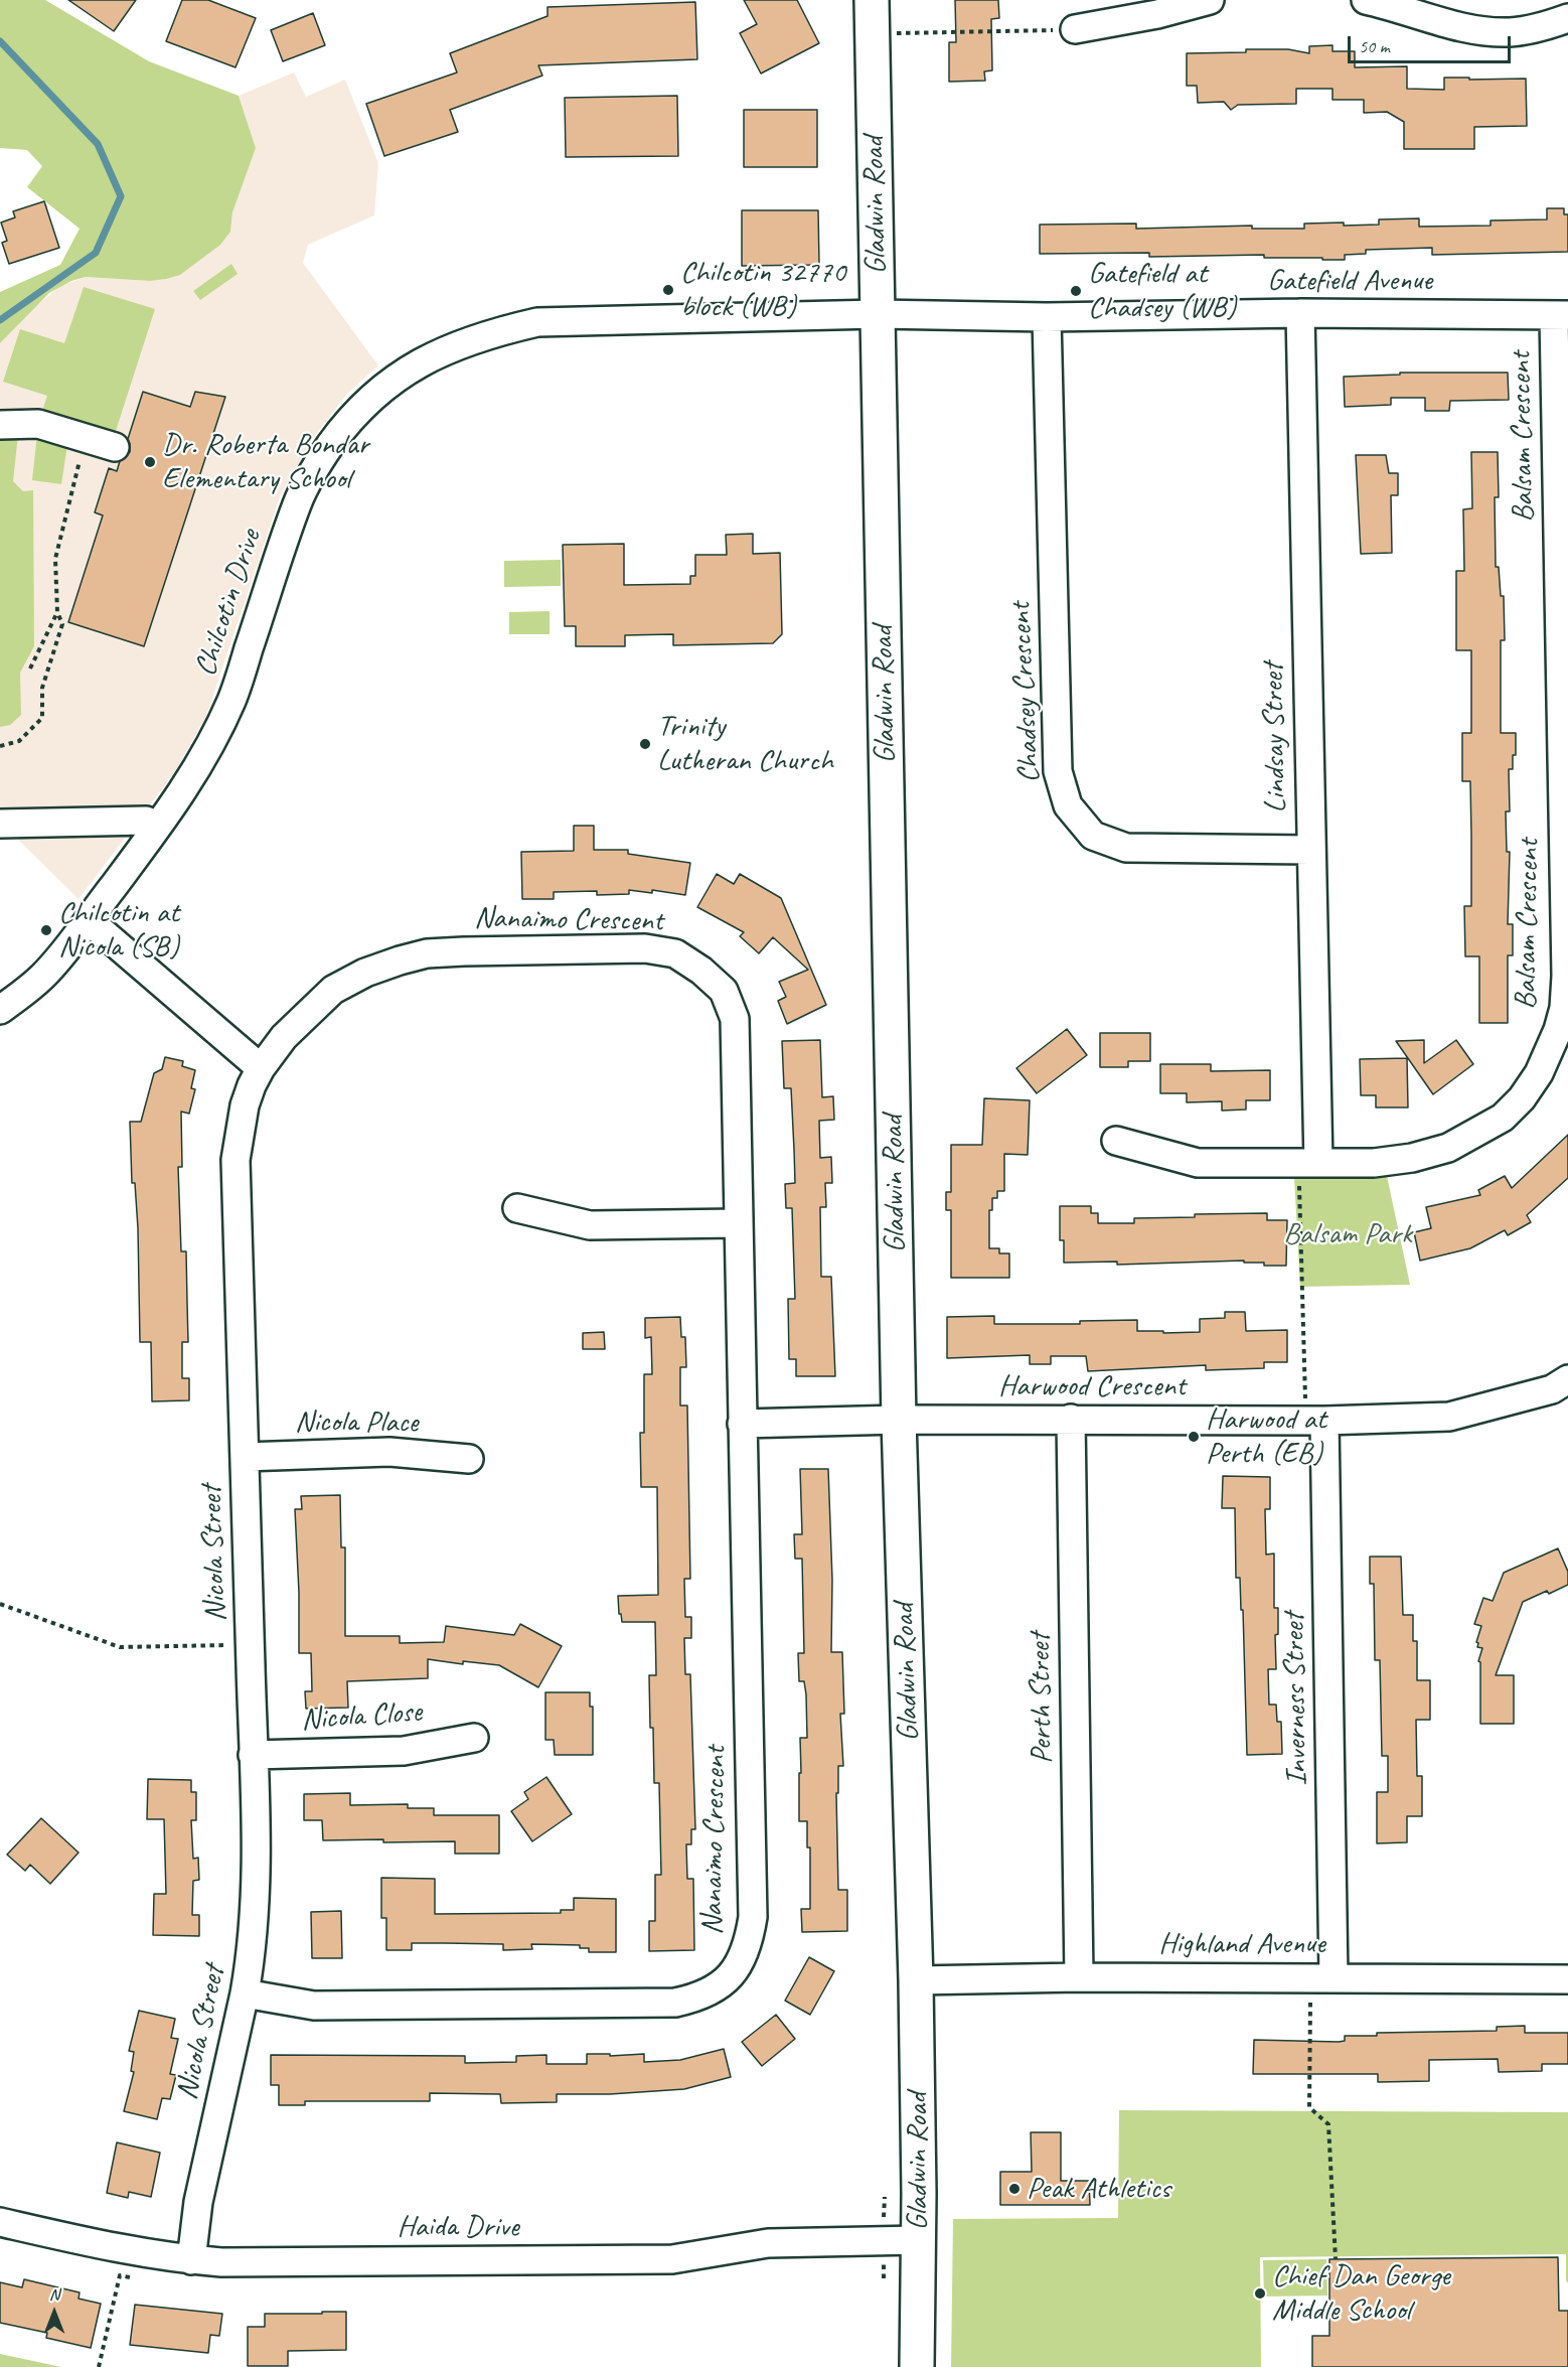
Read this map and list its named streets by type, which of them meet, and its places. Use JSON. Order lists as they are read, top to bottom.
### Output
{
  "streets": {
    "main road": ["Gladwin Road"],
    "street": [
      "Gatefield Avenue",
      "Balsam Crescent",
      "Chilcotin Drive",
      "Chadsey Crescent",
      "Lindsay Street",
      "Nanaimo Crescent",
      "Harwood Crescent",
      "Nicola Place",
      "Nicola Street",
      "Perth Street",
      "Inverness Street",
      "Nicola Close",
      "Highland Avenue",
      "Haida Drive"
    ]
  },
  "crossings": [
    ["Gladwin Road", "Gatefield Avenue"],
    ["Gladwin Road", "Chilcotin Drive"],
    ["Gladwin Road", "Harwood Crescent"],
    ["Gladwin Road", "Highland Avenue"],
    ["Gladwin Road", "Haida Drive"],
    ["Gatefield Avenue", "Balsam Crescent"],
    ["Gatefield Avenue", "Chilcotin Drive"],
    ["Gatefield Avenue", "Chadsey Crescent"],
    ["Gatefield Avenue", "Lindsay Street"],
    ["Balsam Crescent", "Lindsay Street"],
    ["Chadsey Crescent", "Lindsay Street"],
    ["Nanaimo Crescent", "Nicola Street"],
    ["Harwood Crescent", "Perth Street"],
    ["Harwood Crescent", "Inverness Street"],
    ["Nicola Place", "Nicola Street"],
    ["Nicola Street", "Nicola Close"],
    ["Nicola Street", "Haida Drive"],
    ["Perth Street", "Highland Avenue"],
    ["Inverness Street", "Highland Avenue"]
  ],
  "parks": ["Balsam Park"],
  "places": [
    "Chilcotin 32770 block (WB)",
    "Gatefield at Chadsey (WB)",
    "Dr. Roberta Bondar Elementary School",
    "Trinity Lutheran Church",
    "Chilcotin at Nicola (SB)",
    "Harwood at Perth (EB)",
    "Peak Athletics",
    "Chief Dan George Middle School"
  ],
  "scale_bar": "50 m",
  "north": "top"
}
